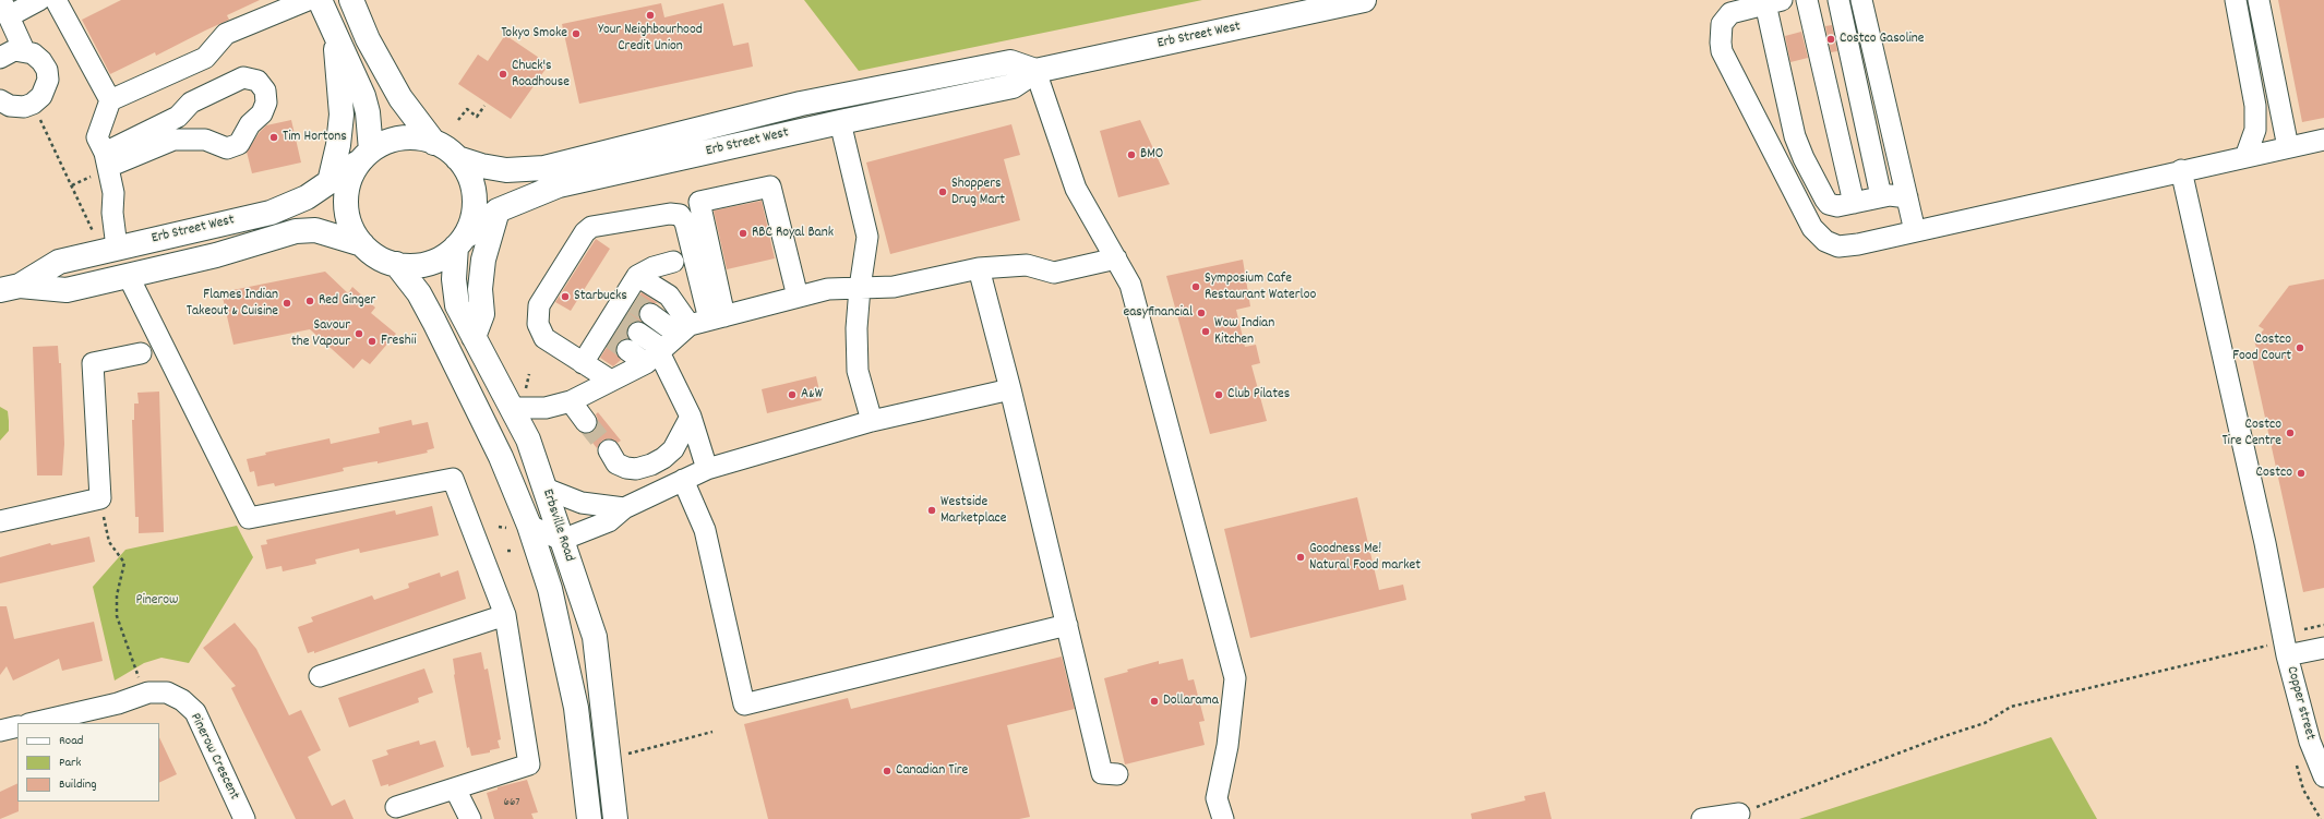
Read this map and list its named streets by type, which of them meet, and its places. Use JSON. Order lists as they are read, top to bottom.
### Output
{
  "streets": {
    "main road": ["Erb Street West", "Erbsville Road"],
    "street": ["Copper street", "Pinerow Crescent"]
  },
  "crossings": [
    ["Erb Street West", "Erbsville Road"]
  ],
  "parks": ["Pinerow"],
  "places": [
    "Your Neighbourhood Credit Union",
    "Tokyo Smoke",
    "Costco Gasoline",
    "Chuck's Roadhouse",
    "Tim Hortons",
    "BMO",
    "Shoppers Drug Mart",
    "RBC Royal Bank",
    "Symposium Cafe Restaurant Waterloo",
    "Starbucks",
    "Red Ginger",
    "Flames Indian Takeout & Cuisine",
    "easyfinancial",
    "Wow Indian Kitchen",
    "Savour the Vapour",
    "Freshii",
    "Costco Food Court",
    "A&W",
    "Club Pilates",
    "Costco Tire Centre",
    "Costco",
    "Westside Marketplace",
    "Goodness Me! Natural Food market",
    "Dollarama",
    "Canadian Tire"
  ],
  "house_numbers": ["667"],
  "legend": ["Road", "Park", "Building"]
}
